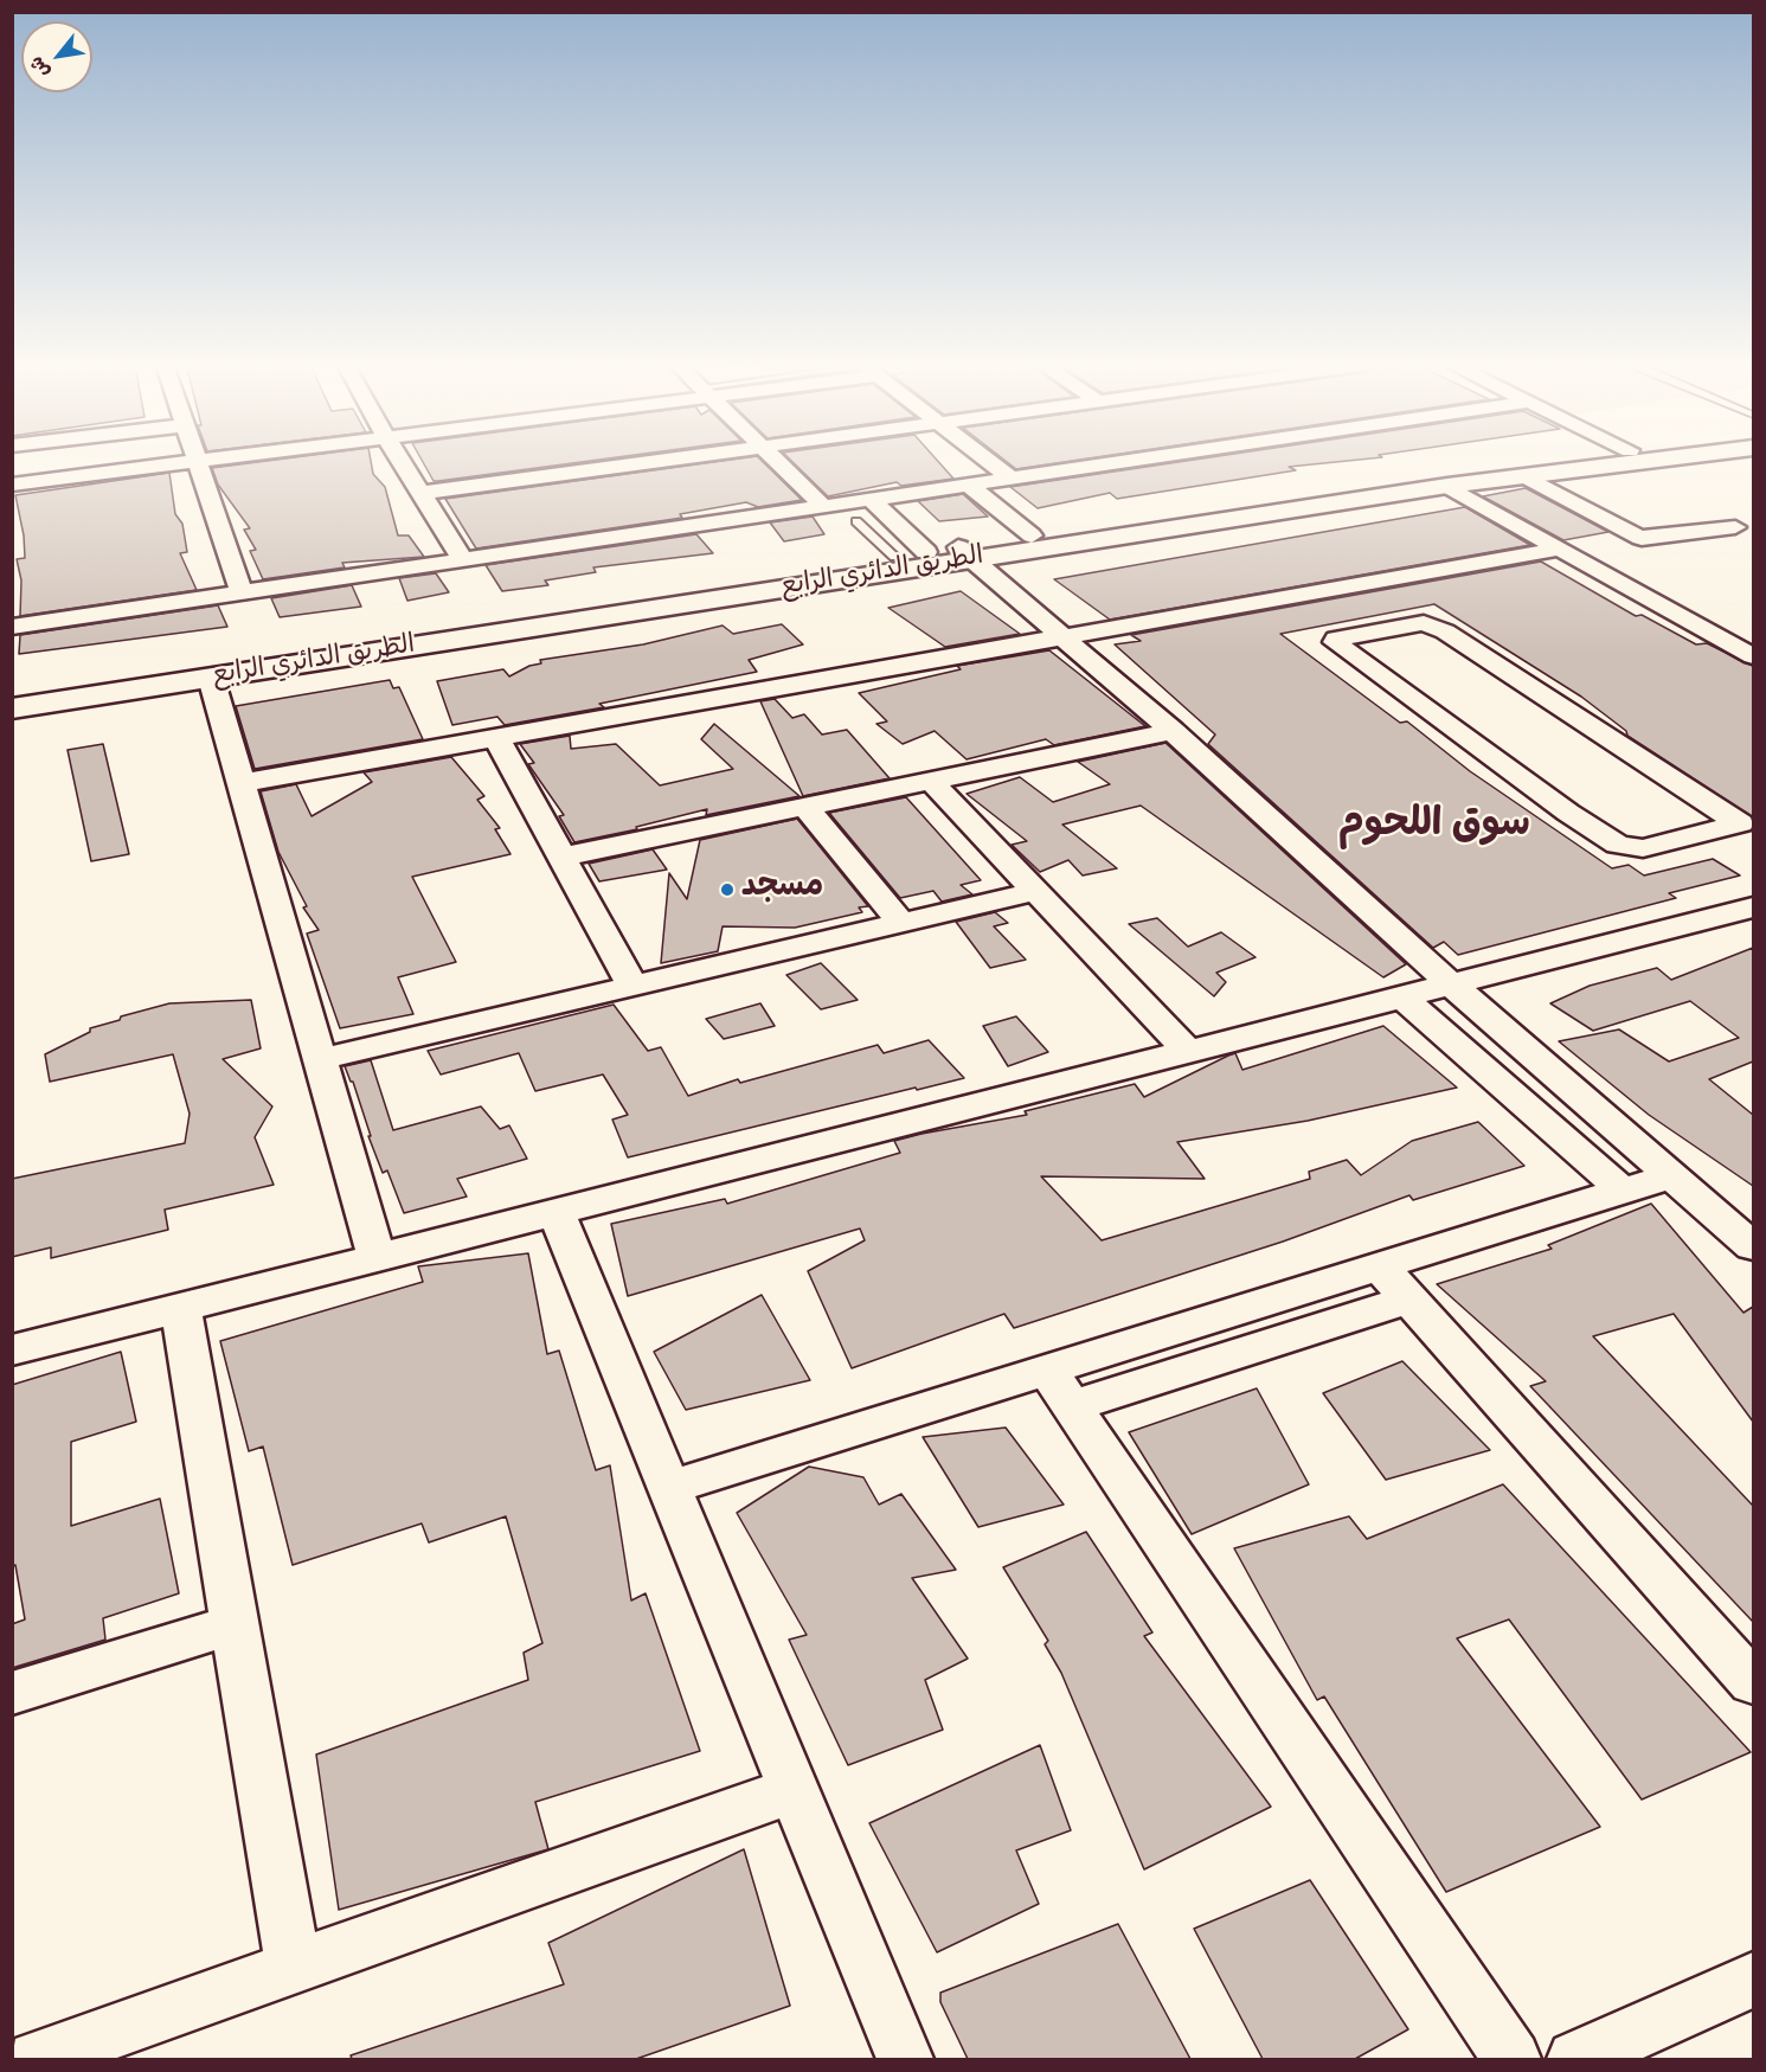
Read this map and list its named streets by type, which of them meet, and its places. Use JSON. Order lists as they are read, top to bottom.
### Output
{
  "streets": {
    "main road": ["الطريق الدائري الرابع"]
  },
  "districts": ["سوق اللحوم"],
  "places": ["مسجد"],
  "north": "bottom left"
}
